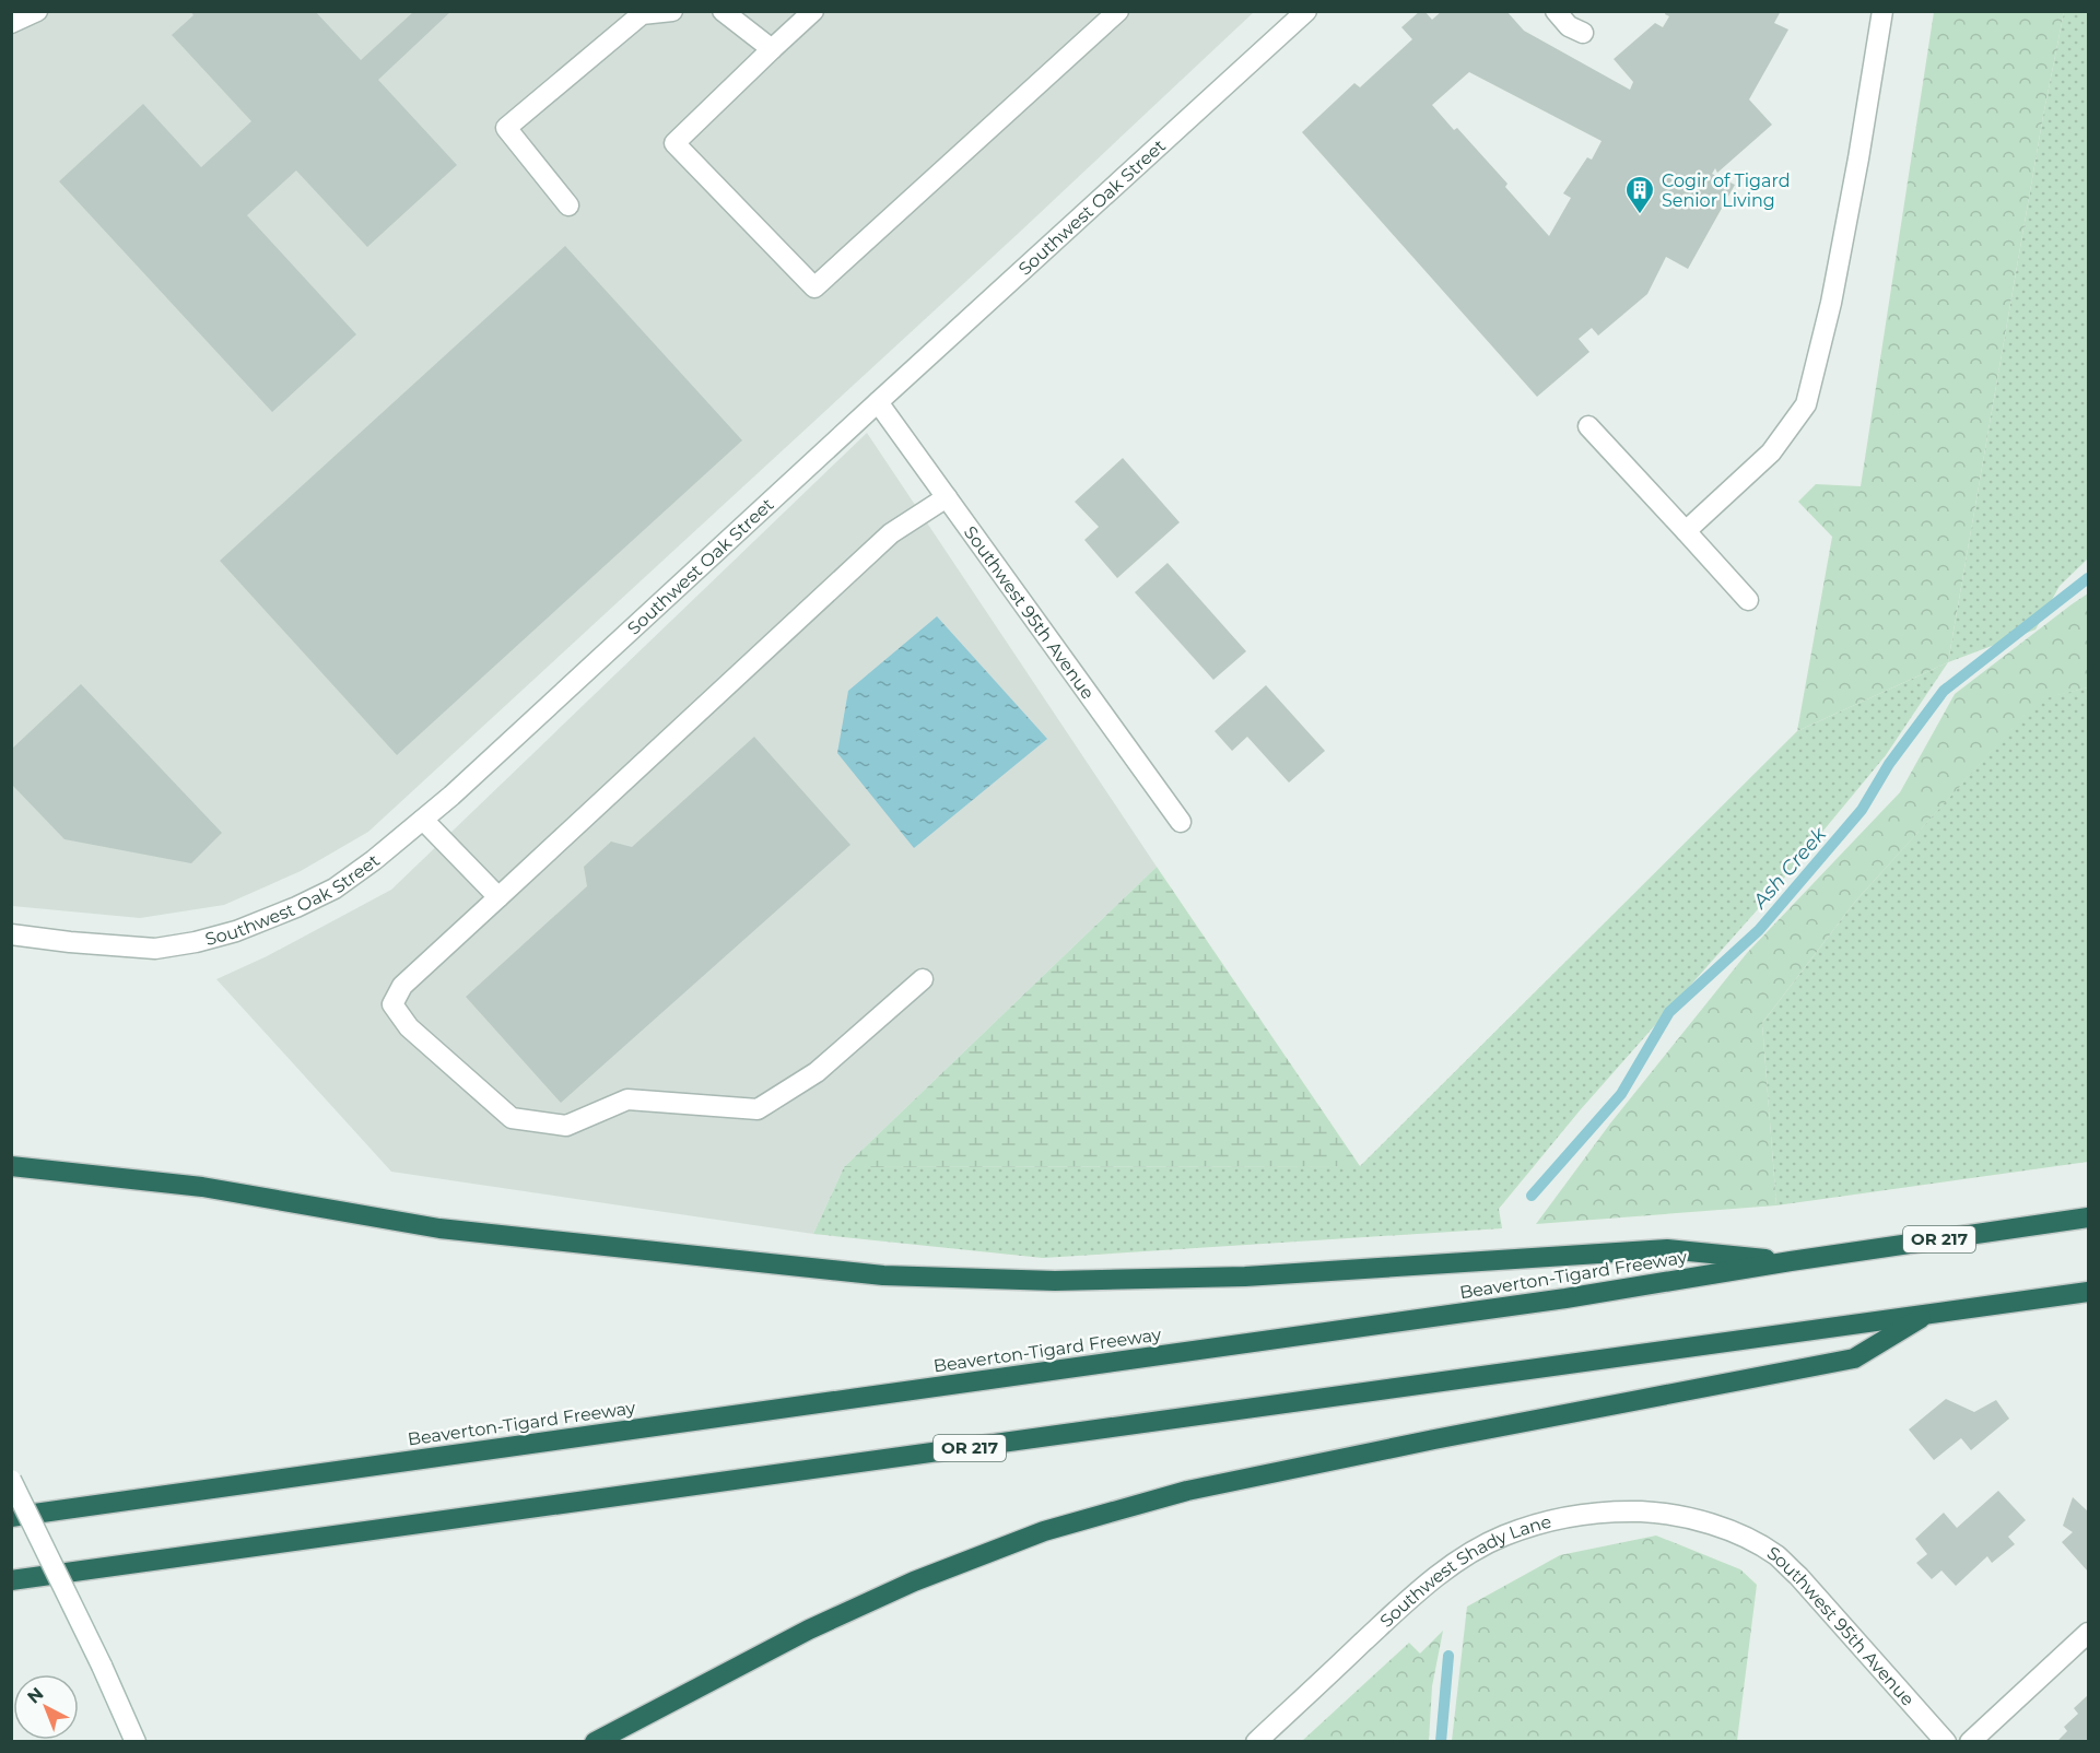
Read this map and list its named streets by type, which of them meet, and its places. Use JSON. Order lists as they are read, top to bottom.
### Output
{
  "streets": {
    "highway": ["OR 217", "Beaverton-Tigard Freeway"],
    "street": ["Southwest Oak Street", "Southwest 95th Avenue", "Southwest Shady Lane"]
  },
  "crossings": [
    ["Southwest Oak Street", "Southwest 95th Avenue"],
    ["Southwest 95th Avenue", "Southwest Shady Lane"]
  ],
  "water": ["Ash Creek"],
  "places": {
    "building": ["Cogir of Tigard Senior Living"]
  },
  "north": "top left"
}
